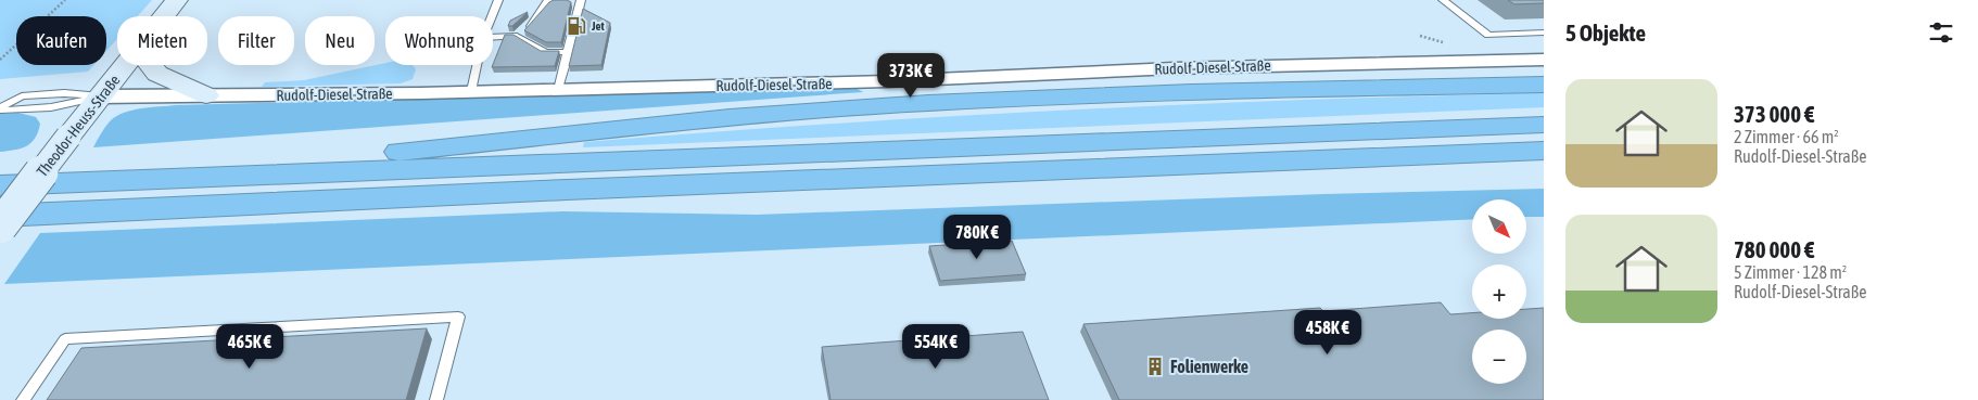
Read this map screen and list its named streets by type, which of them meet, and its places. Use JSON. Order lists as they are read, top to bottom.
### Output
{
  "streets": {
    "main road": ["Theodor-Heuss-Straße"],
    "street": ["Rudolf-Diesel-Straße"]
  },
  "crossings": [
    ["Rudolf-Diesel-Straße", "Theodor-Heuss-Straße"]
  ],
  "places": {
    "fuel station": ["Jet"],
    "building": ["Folienwerke"]
  },
  "north": "bottom right",
  "page": {
    "heading": "5 Objekte",
    "chip": [
      "Kaufen",
      "Mieten",
      "Filter",
      "Neu",
      "Wohnung"
    ],
    "price": [
      "373K €",
      "780K €",
      "458K €",
      "465K €",
      "554K €"
    ],
    "list": [
      {
        "name": "373 000 €",
        "note": "2 Zimmer · 66 m² · Rudolf-Diesel-Straße"
      },
      {
        "name": "780 000 €",
        "note": "5 Zimmer · 128 m² · Rudolf-Diesel-Straße"
      }
    ],
    "map_buttons": ["+", "−"]
  }
}
